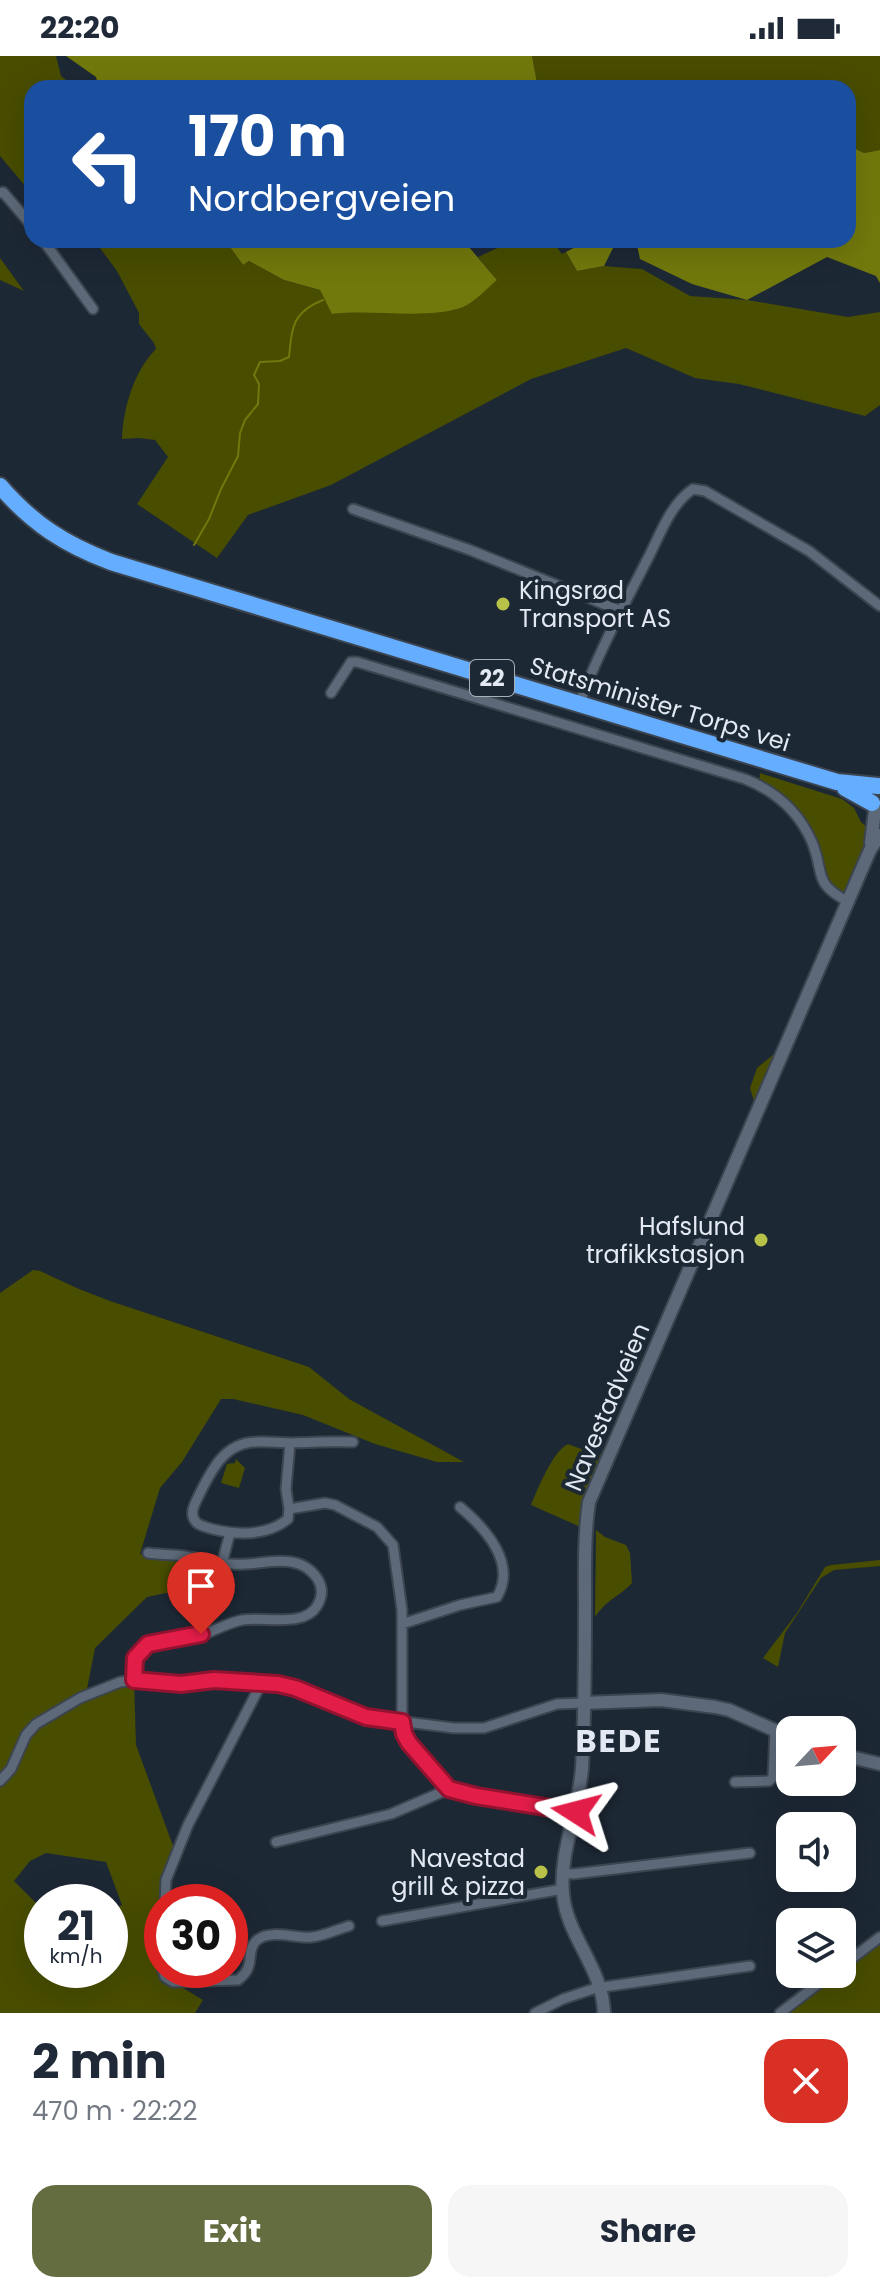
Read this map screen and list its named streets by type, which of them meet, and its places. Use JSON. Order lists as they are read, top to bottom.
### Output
{
  "streets": {
    "highway": ["22", "Statsminister Torps vei"],
    "street": ["Navestadveien"]
  },
  "crossings": [
    ["22", "Statsminister Torps vei"],
    ["22", "Navestadveien"],
    ["Statsminister Torps vei", "Navestadveien"]
  ],
  "districts": ["BEDE"],
  "places": ["Kingsrød Transport AS", "Hafslund trafikkstasjon", "Navestad grill & pizza"],
  "north": "top right",
  "page": {
    "status": "22:20",
    "turn": ["170 m", "Nordbergveien"],
    "speed": "21 km/h",
    "limit": "30",
    "heading": ["2 min", "470 m · 22:22"],
    "buttons": ["Exit", "Share"]
  }
}
